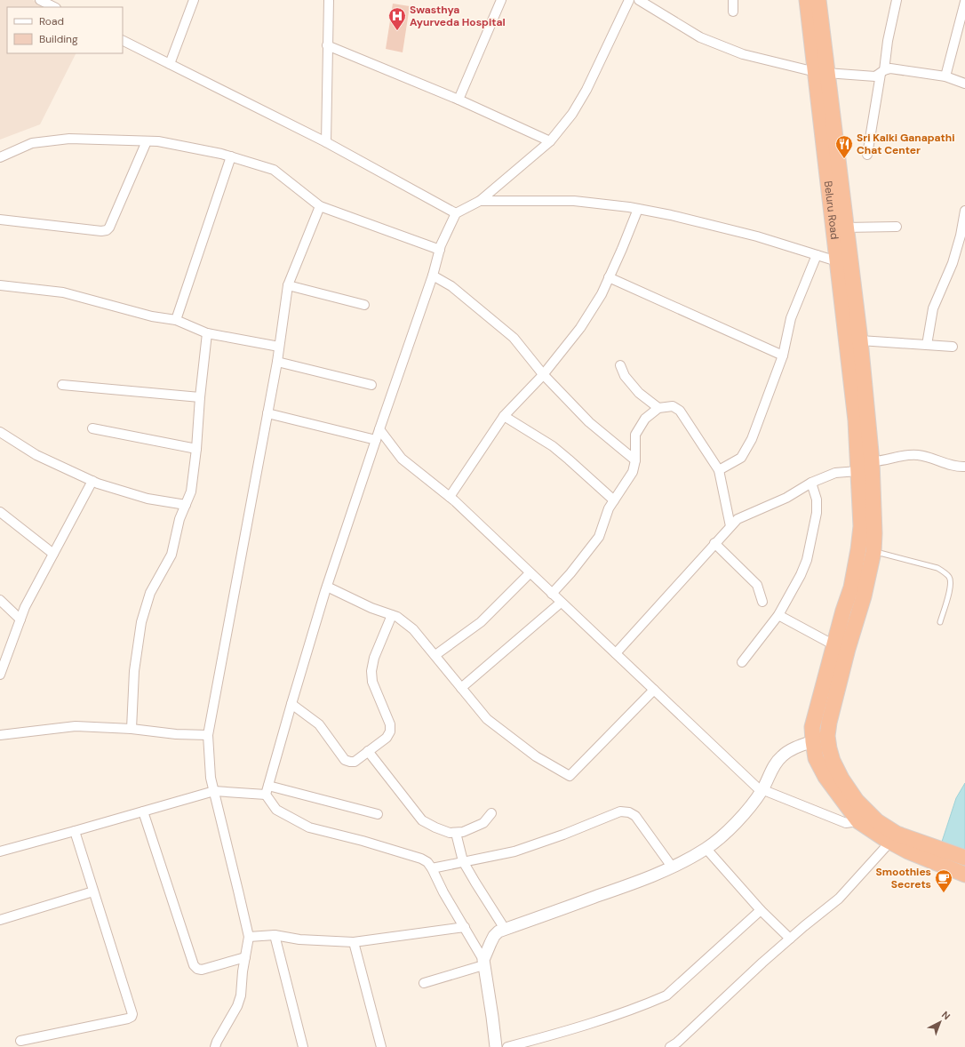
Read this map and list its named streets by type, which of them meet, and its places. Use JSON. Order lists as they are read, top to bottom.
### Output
{
  "streets": {
    "highway": ["Beluru Road"]
  },
  "places": {
    "hospital": ["Swasthya Ayurveda Hospital"],
    "restaurant": ["Sri Kalki Ganapathi Chat Center"],
    "cafe": ["Smoothies Secrets"]
  },
  "legend": ["Road", "Building"],
  "north": "top right"
}
